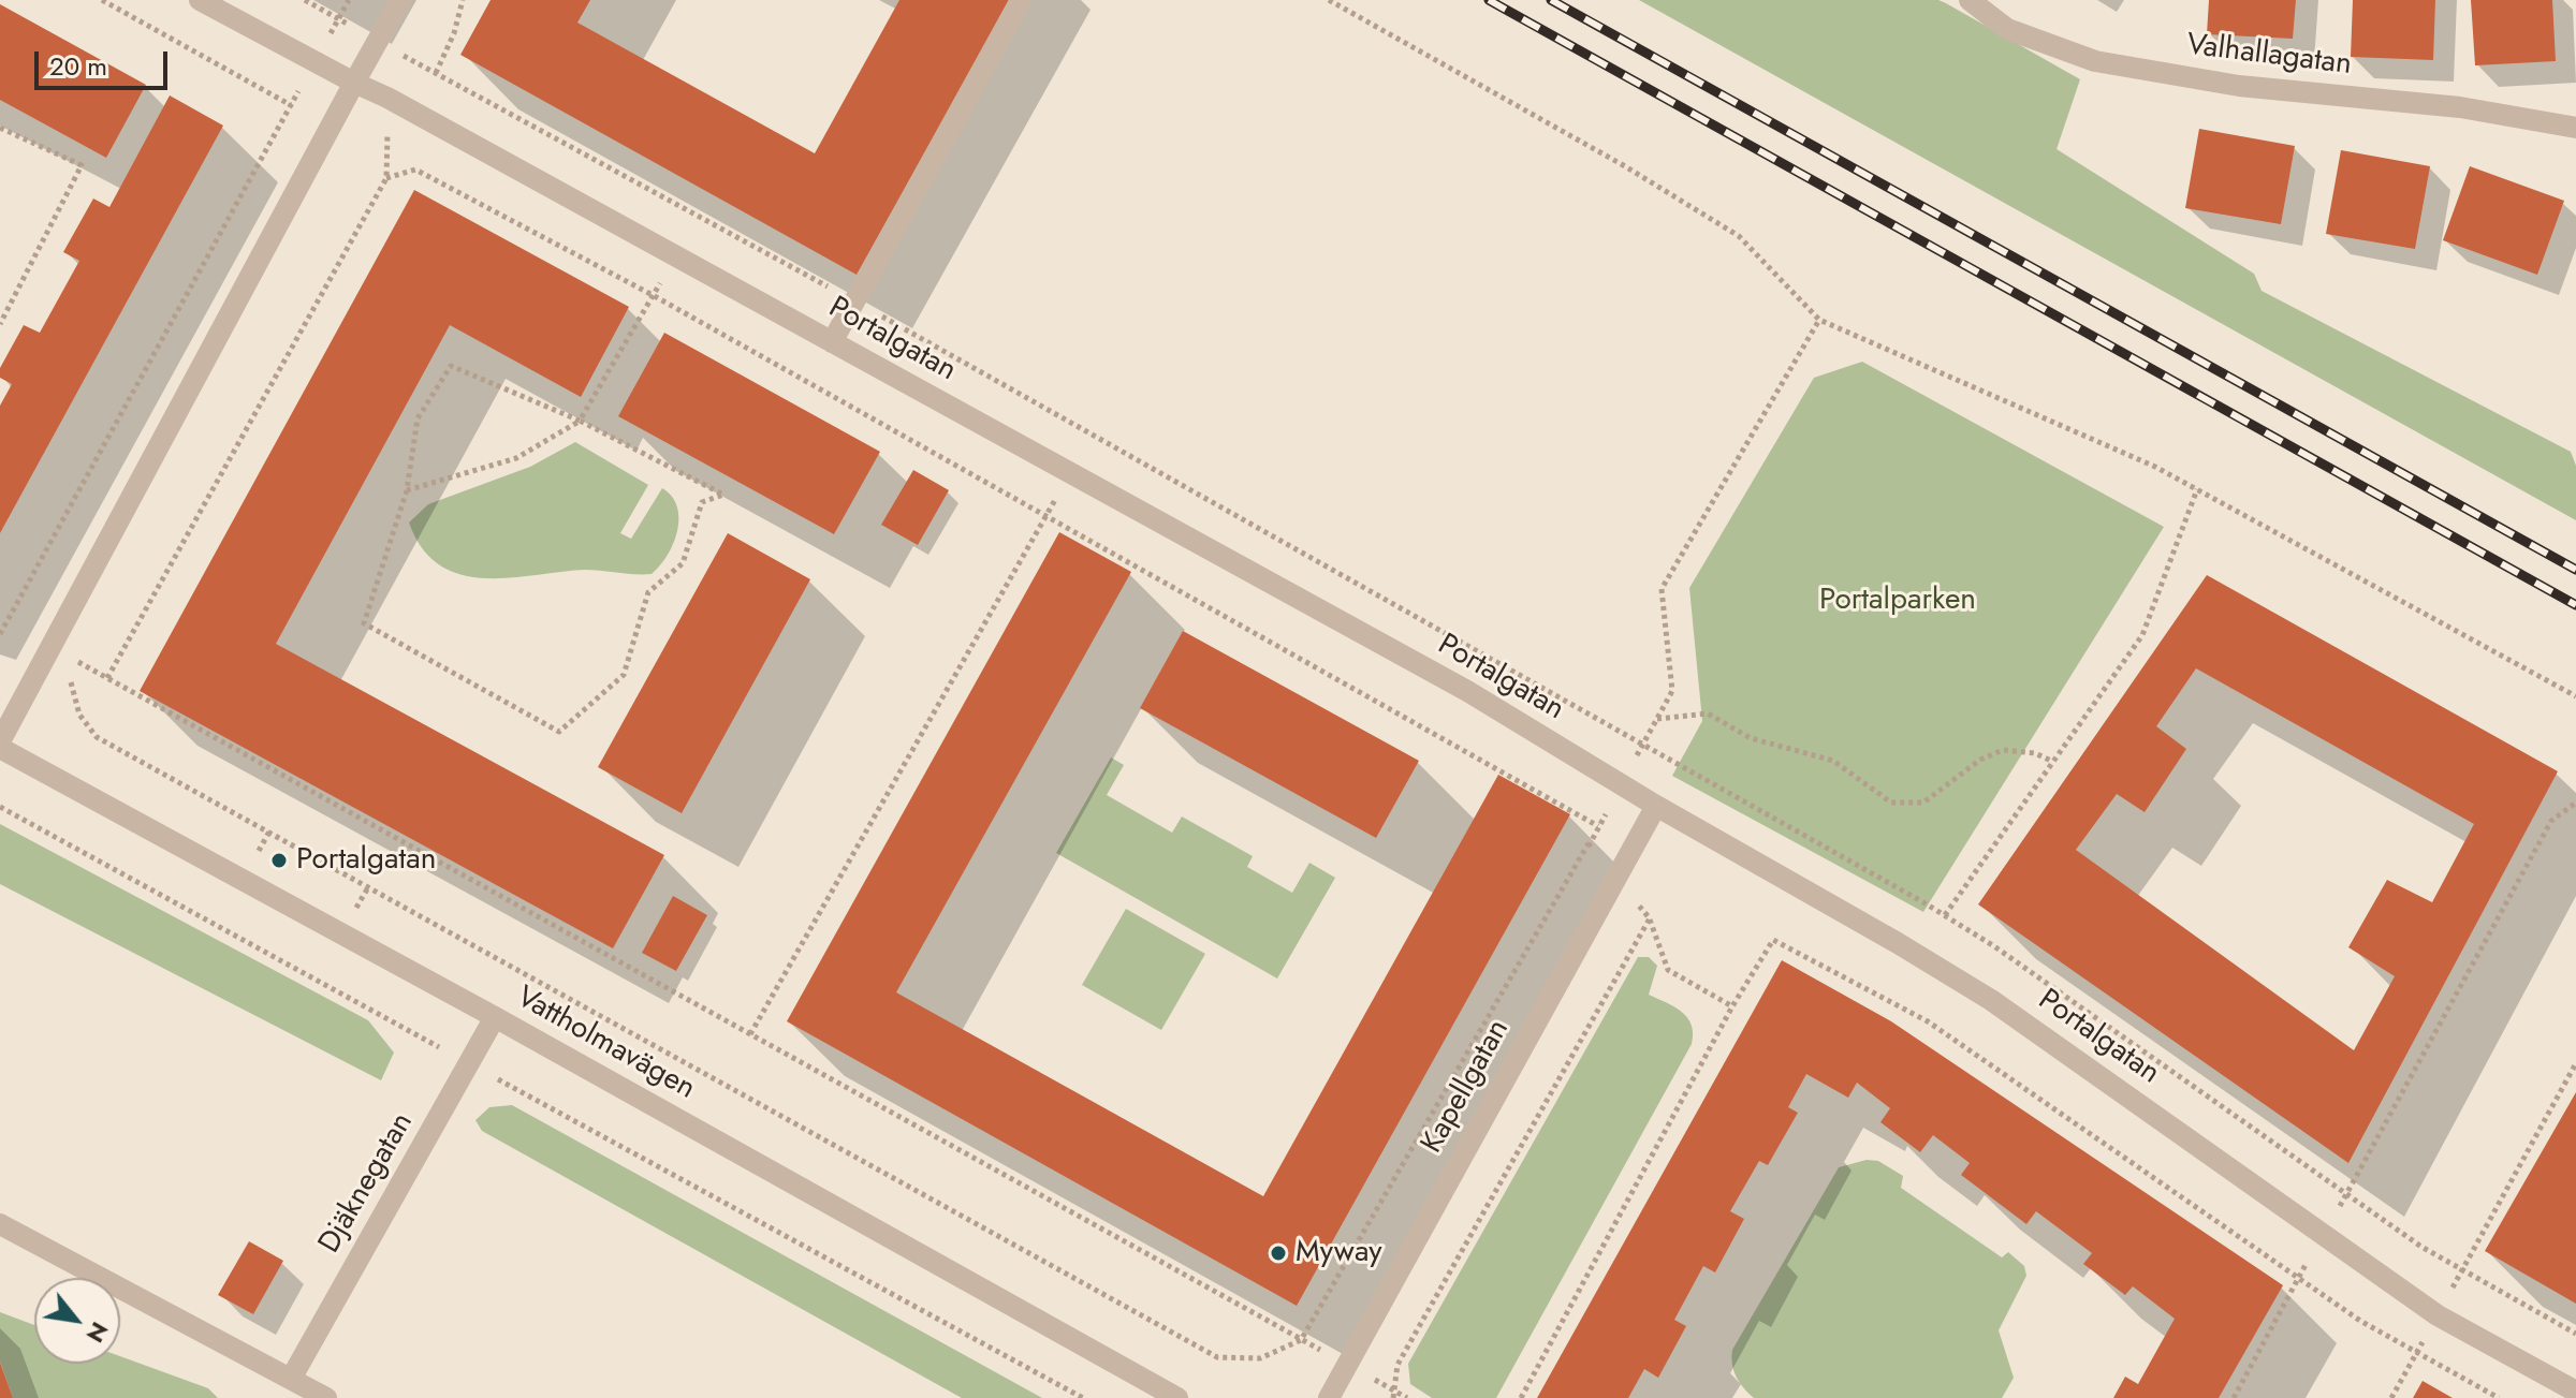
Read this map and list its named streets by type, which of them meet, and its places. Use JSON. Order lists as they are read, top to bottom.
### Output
{
  "streets": {
    "street": [
      "Valhallagatan",
      "Portalgatan",
      "Vattholmavägen",
      "Kapellgatan",
      "Djäknegatan"
    ]
  },
  "crossings": [
    ["Portalgatan", "Kapellgatan"],
    ["Vattholmavägen", "Djäknegatan"]
  ],
  "parks": ["Portalparken"],
  "places": ["Portalgatan", "Myway"],
  "scale_bar": "20 m",
  "north": "bottom right"
}
